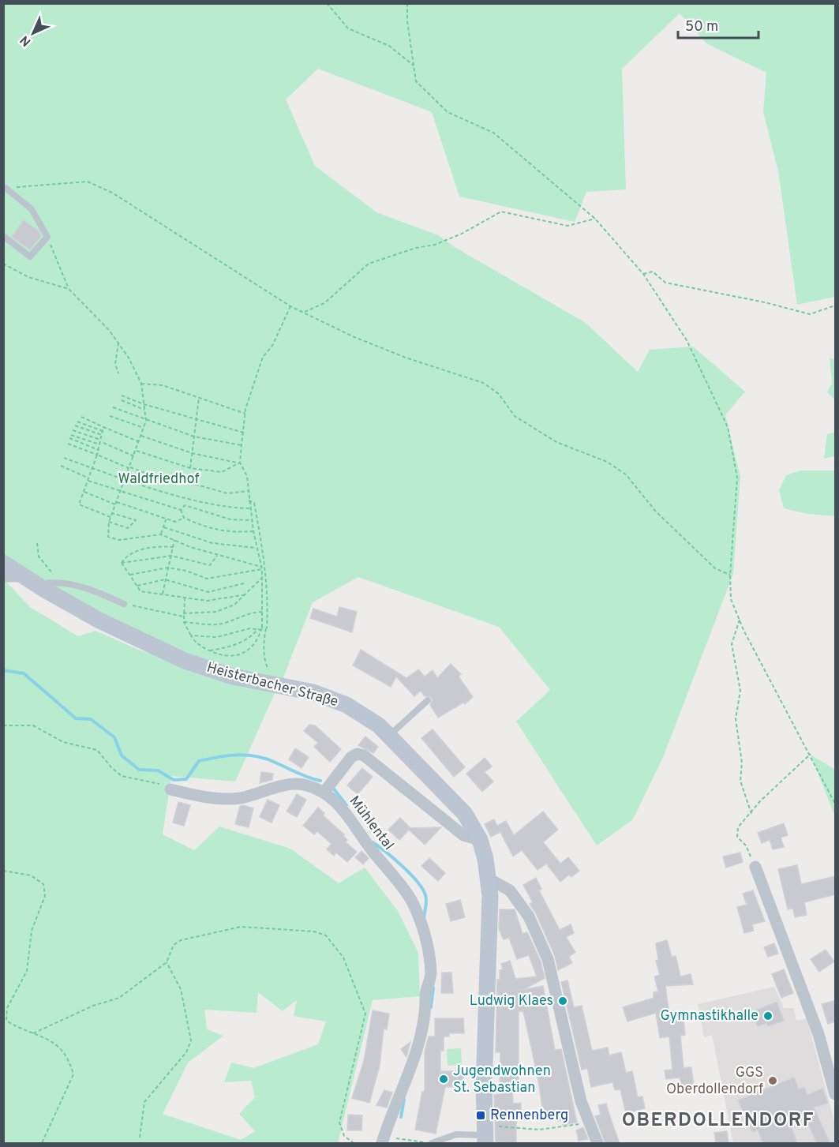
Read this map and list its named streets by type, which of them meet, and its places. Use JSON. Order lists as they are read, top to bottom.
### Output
{
  "streets": {
    "main road": ["Heisterbacher Straße"],
    "street": ["Mühlental"]
  },
  "districts": ["OBERDOLLENDORF"],
  "parks": ["Waldfriedhof"],
  "places": {
    "other": [
      "Ludwig Klaes",
      "Gymnastikhalle",
      "Jugendwohnen St. Sebastian",
      "GGS Oberdollendorf"
    ],
    "transit": ["Rennenberg"]
  },
  "scale_bar": "50 m",
  "north": "bottom left"
}
